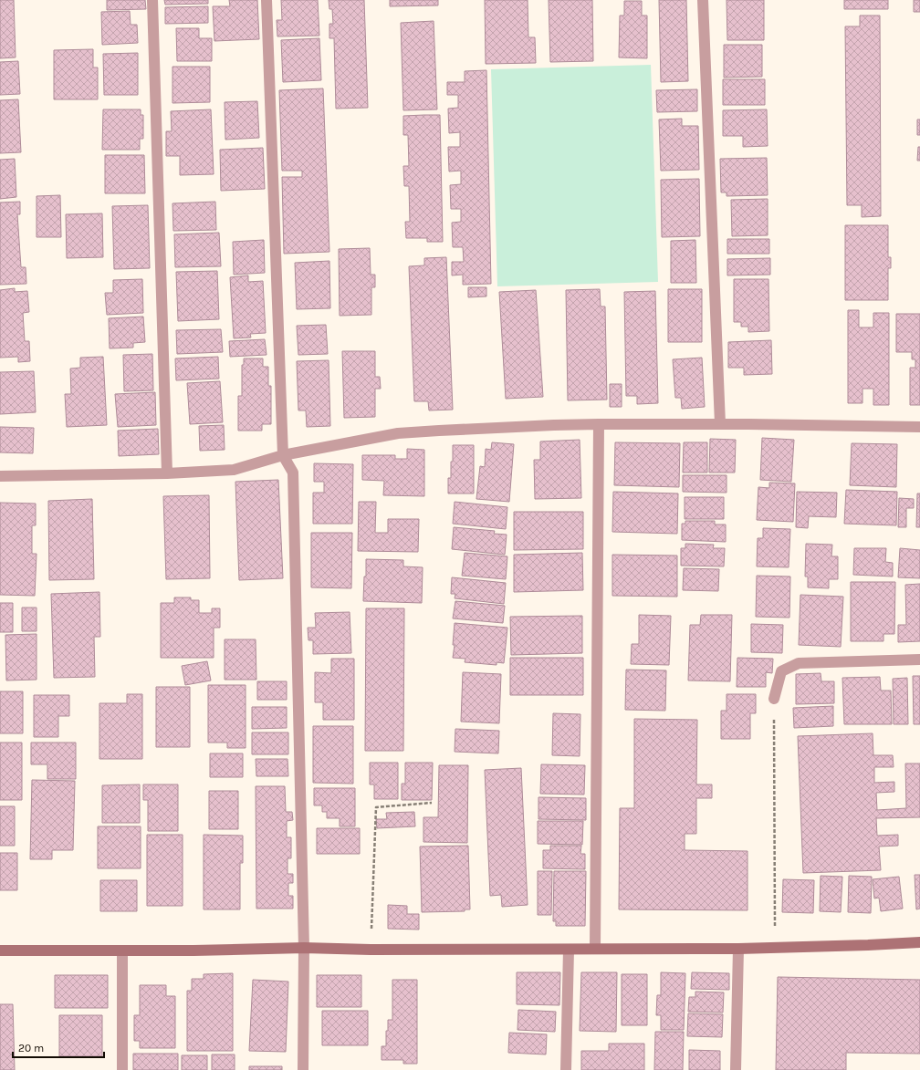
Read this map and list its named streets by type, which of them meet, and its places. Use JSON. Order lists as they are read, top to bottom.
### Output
{
  "scale_bar": "20 m"
}
